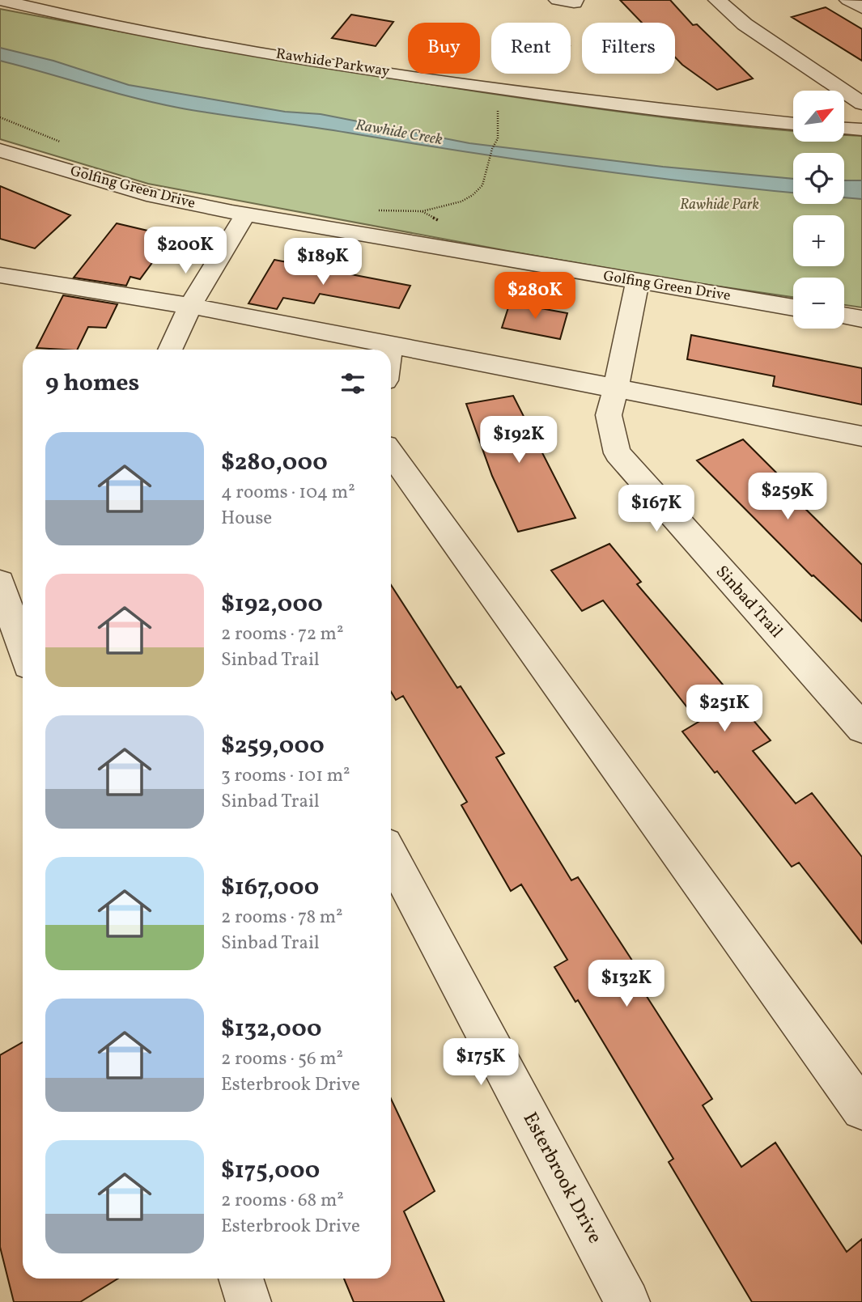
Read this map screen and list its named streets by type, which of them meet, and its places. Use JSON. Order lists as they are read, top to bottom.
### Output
{
  "streets": {
    "street": [
      "Rawhide Parkway",
      "Golfing Green Drive",
      "Sinbad Trail",
      "Esterbrook Drive"
    ]
  },
  "crossings": [
    ["Golfing Green Drive", "Sinbad Trail"]
  ],
  "water": ["Rawhide Creek"],
  "parks": ["Rawhide Park"],
  "north": "top right",
  "page": {
    "chip": ["Buy", "Rent", "Filters"],
    "map_buttons": ["+", "−"],
    "price": [
      "$200K",
      "$189K",
      "$280K",
      "$192K",
      "$259K",
      "$167K",
      "$251K",
      "$132K",
      "$175K"
    ],
    "heading": "9 homes",
    "list": [
      {
        "name": "$280,000",
        "note": "4 rooms · 104 m² · House"
      },
      {
        "name": "$192,000",
        "note": "2 rooms · 72 m² · Sinbad Trail"
      },
      {
        "name": "$259,000",
        "note": "3 rooms · 101 m² · Sinbad Trail"
      },
      {
        "name": "$167,000",
        "note": "2 rooms · 78 m² · Sinbad Trail"
      },
      {
        "name": "$132,000",
        "note": "2 rooms · 56 m² · Esterbrook Drive"
      },
      {
        "name": "$175,000",
        "note": "2 rooms · 68 m² · Esterbrook Drive"
      }
    ]
  }
}
